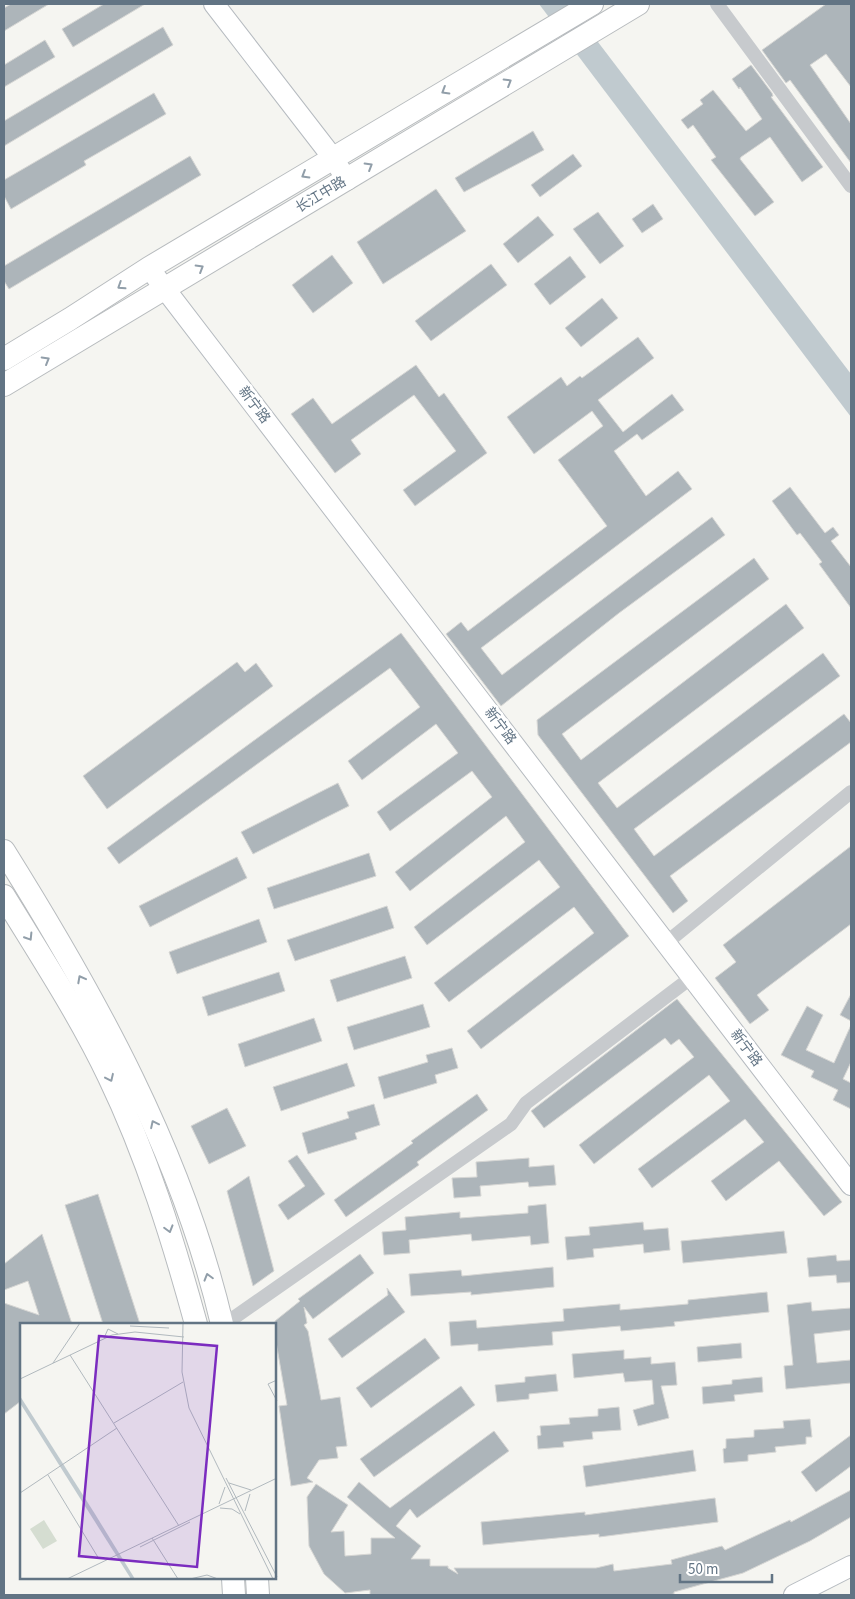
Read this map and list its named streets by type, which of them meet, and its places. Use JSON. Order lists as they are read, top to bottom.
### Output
{
  "streets": {
    "main road": ["长江中路"],
    "street": ["新宁路"]
  },
  "crossings": [
    ["长江中路", "新宁路"]
  ],
  "scale_bar": "50 m"
}
